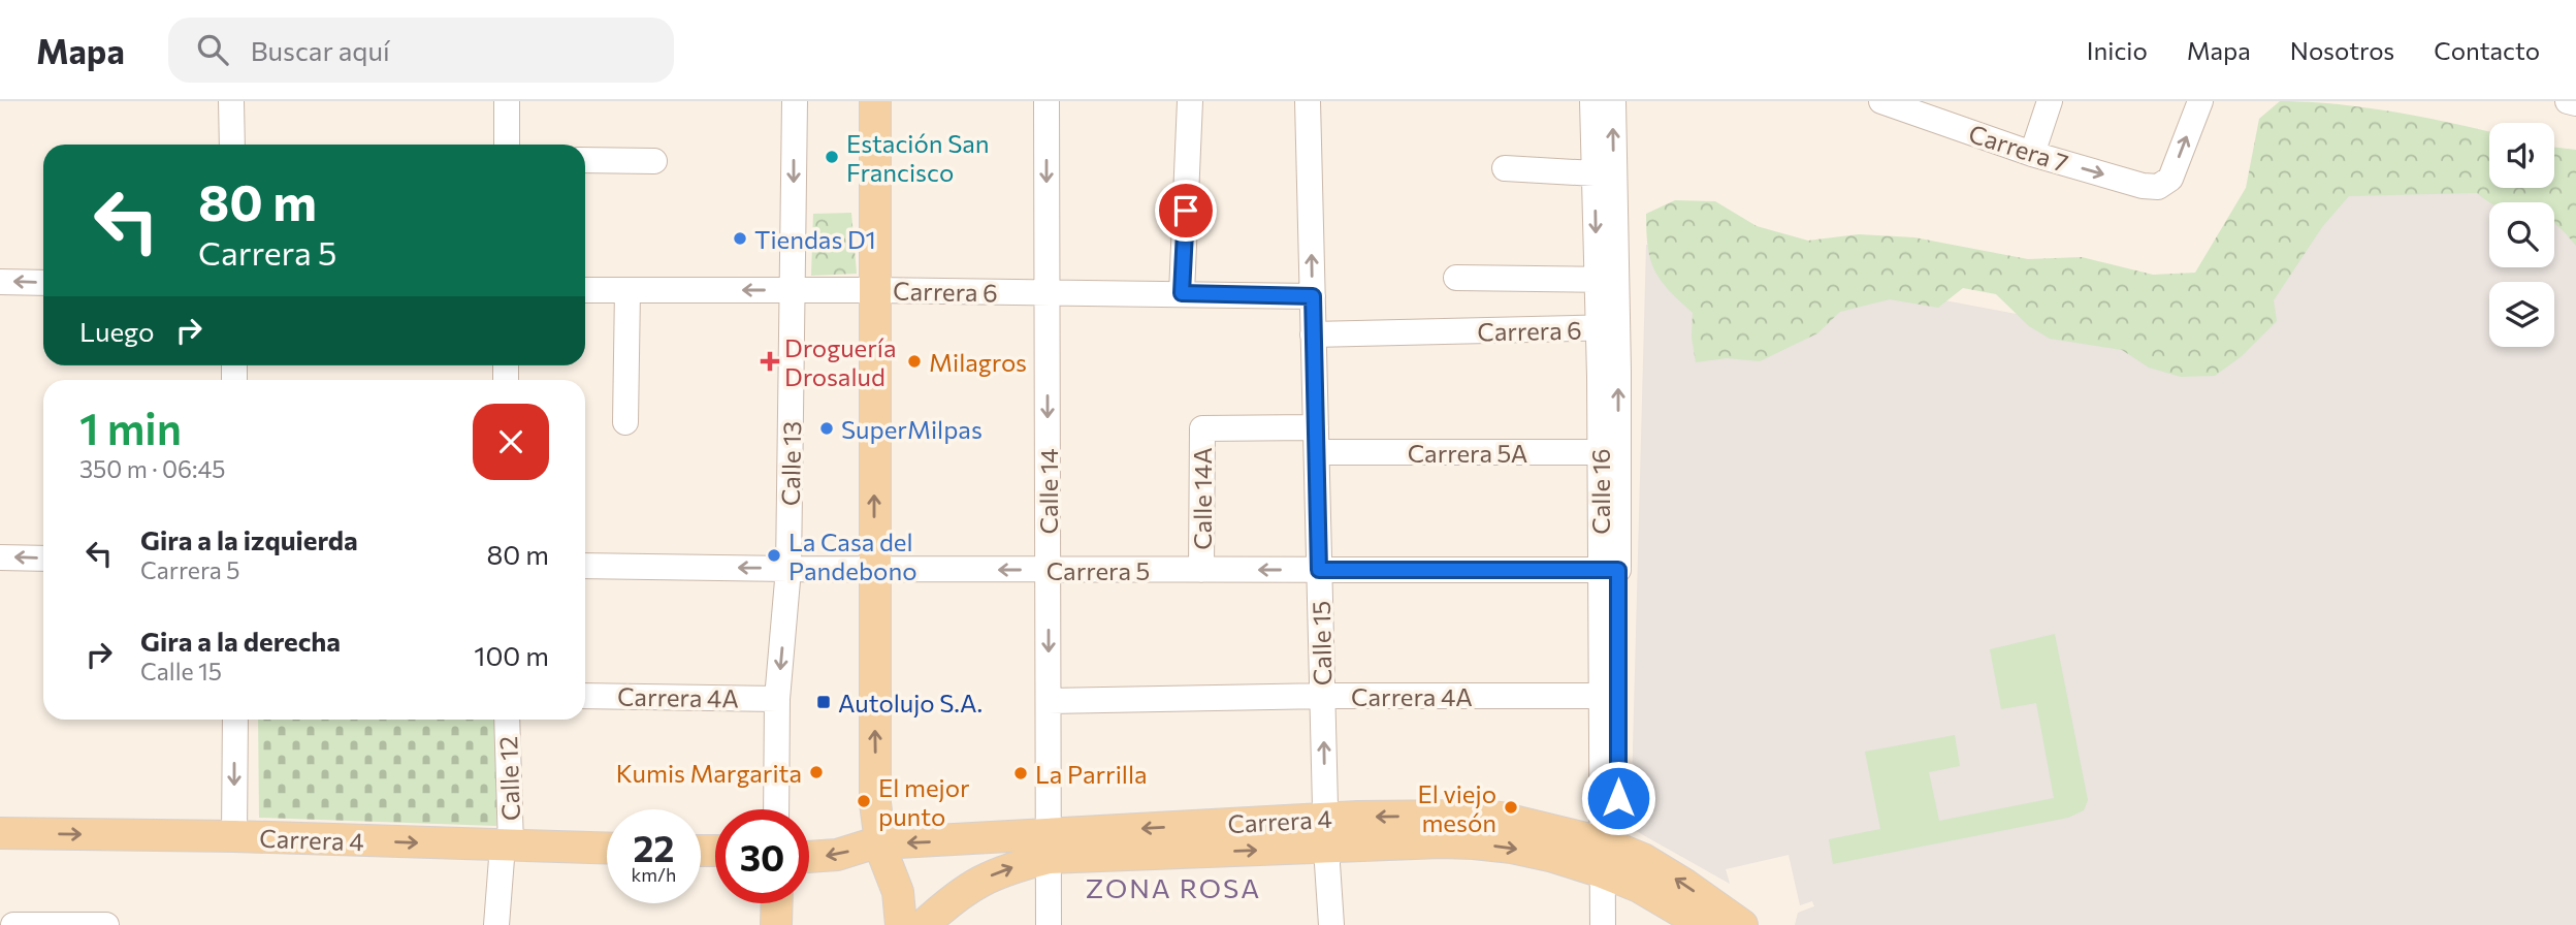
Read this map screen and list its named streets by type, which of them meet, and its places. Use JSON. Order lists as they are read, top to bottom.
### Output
{
  "streets": {
    "main road": ["Carrera 4"],
    "street": [
      "Carrera 7",
      "Carrera 6",
      "Carrera 5A",
      "Calle 13",
      "Calle 14",
      "Calle 16",
      "Calle 14A",
      "Carrera 5",
      "Calle 15",
      "Carrera 4A",
      "Calle 12"
    ]
  },
  "crossings": [
    ["Carrera 6", "Calle 13"],
    ["Carrera 6", "Calle 14"],
    ["Carrera 6", "Calle 16"],
    ["Carrera 6", "Calle 15"],
    ["Carrera 5A", "Calle 16"],
    ["Carrera 5A", "Calle 14A"],
    ["Carrera 5A", "Calle 15"],
    ["Calle 13", "Carrera 5"],
    ["Calle 13", "Carrera 4A"],
    ["Calle 14", "Carrera 5"],
    ["Calle 14", "Carrera 4A"],
    ["Calle 14", "Carrera 4"],
    ["Calle 16", "Carrera 5"],
    ["Calle 16", "Carrera 4A"],
    ["Calle 16", "Carrera 4"],
    ["Calle 14A", "Carrera 5"],
    ["Carrera 5", "Calle 15"],
    ["Calle 15", "Carrera 4A"],
    ["Calle 15", "Carrera 4"],
    ["Calle 12", "Carrera 4"]
  ],
  "one_way": ["Calle 13", "Carrera 5"],
  "districts": ["ZONA ROSA"],
  "places": {
    "other": [
      "Estación San Francisco",
      "Tiendas D1",
      "Milagros",
      "SuperMilpas",
      "La Casa del Pandebono",
      "Kumis Margarita",
      "La Parrilla",
      "El mejor punto",
      "El viejo mesón"
    ],
    "health": ["Droguería Drosalud"],
    "transit": ["Autolujo S.A."]
  },
  "page": {
    "header": "Mapa",
    "search": "Buscar aquí",
    "nav": [
      "Inicio",
      "Mapa",
      "Nosotros",
      "Contacto"
    ],
    "turn": ["80 m", "Carrera 5"],
    "then": "Luego",
    "heading": ["1 min", "350 m · 06:45"],
    "list": [
      {
        "name": "Gira a la izquierda",
        "note": "Carrera 5",
        "value": "80 m"
      },
      {
        "name": "Gira a la derecha",
        "note": "Calle 15",
        "value": "100 m"
      }
    ],
    "speed": "22 km/h",
    "limit": "30"
  }
}
